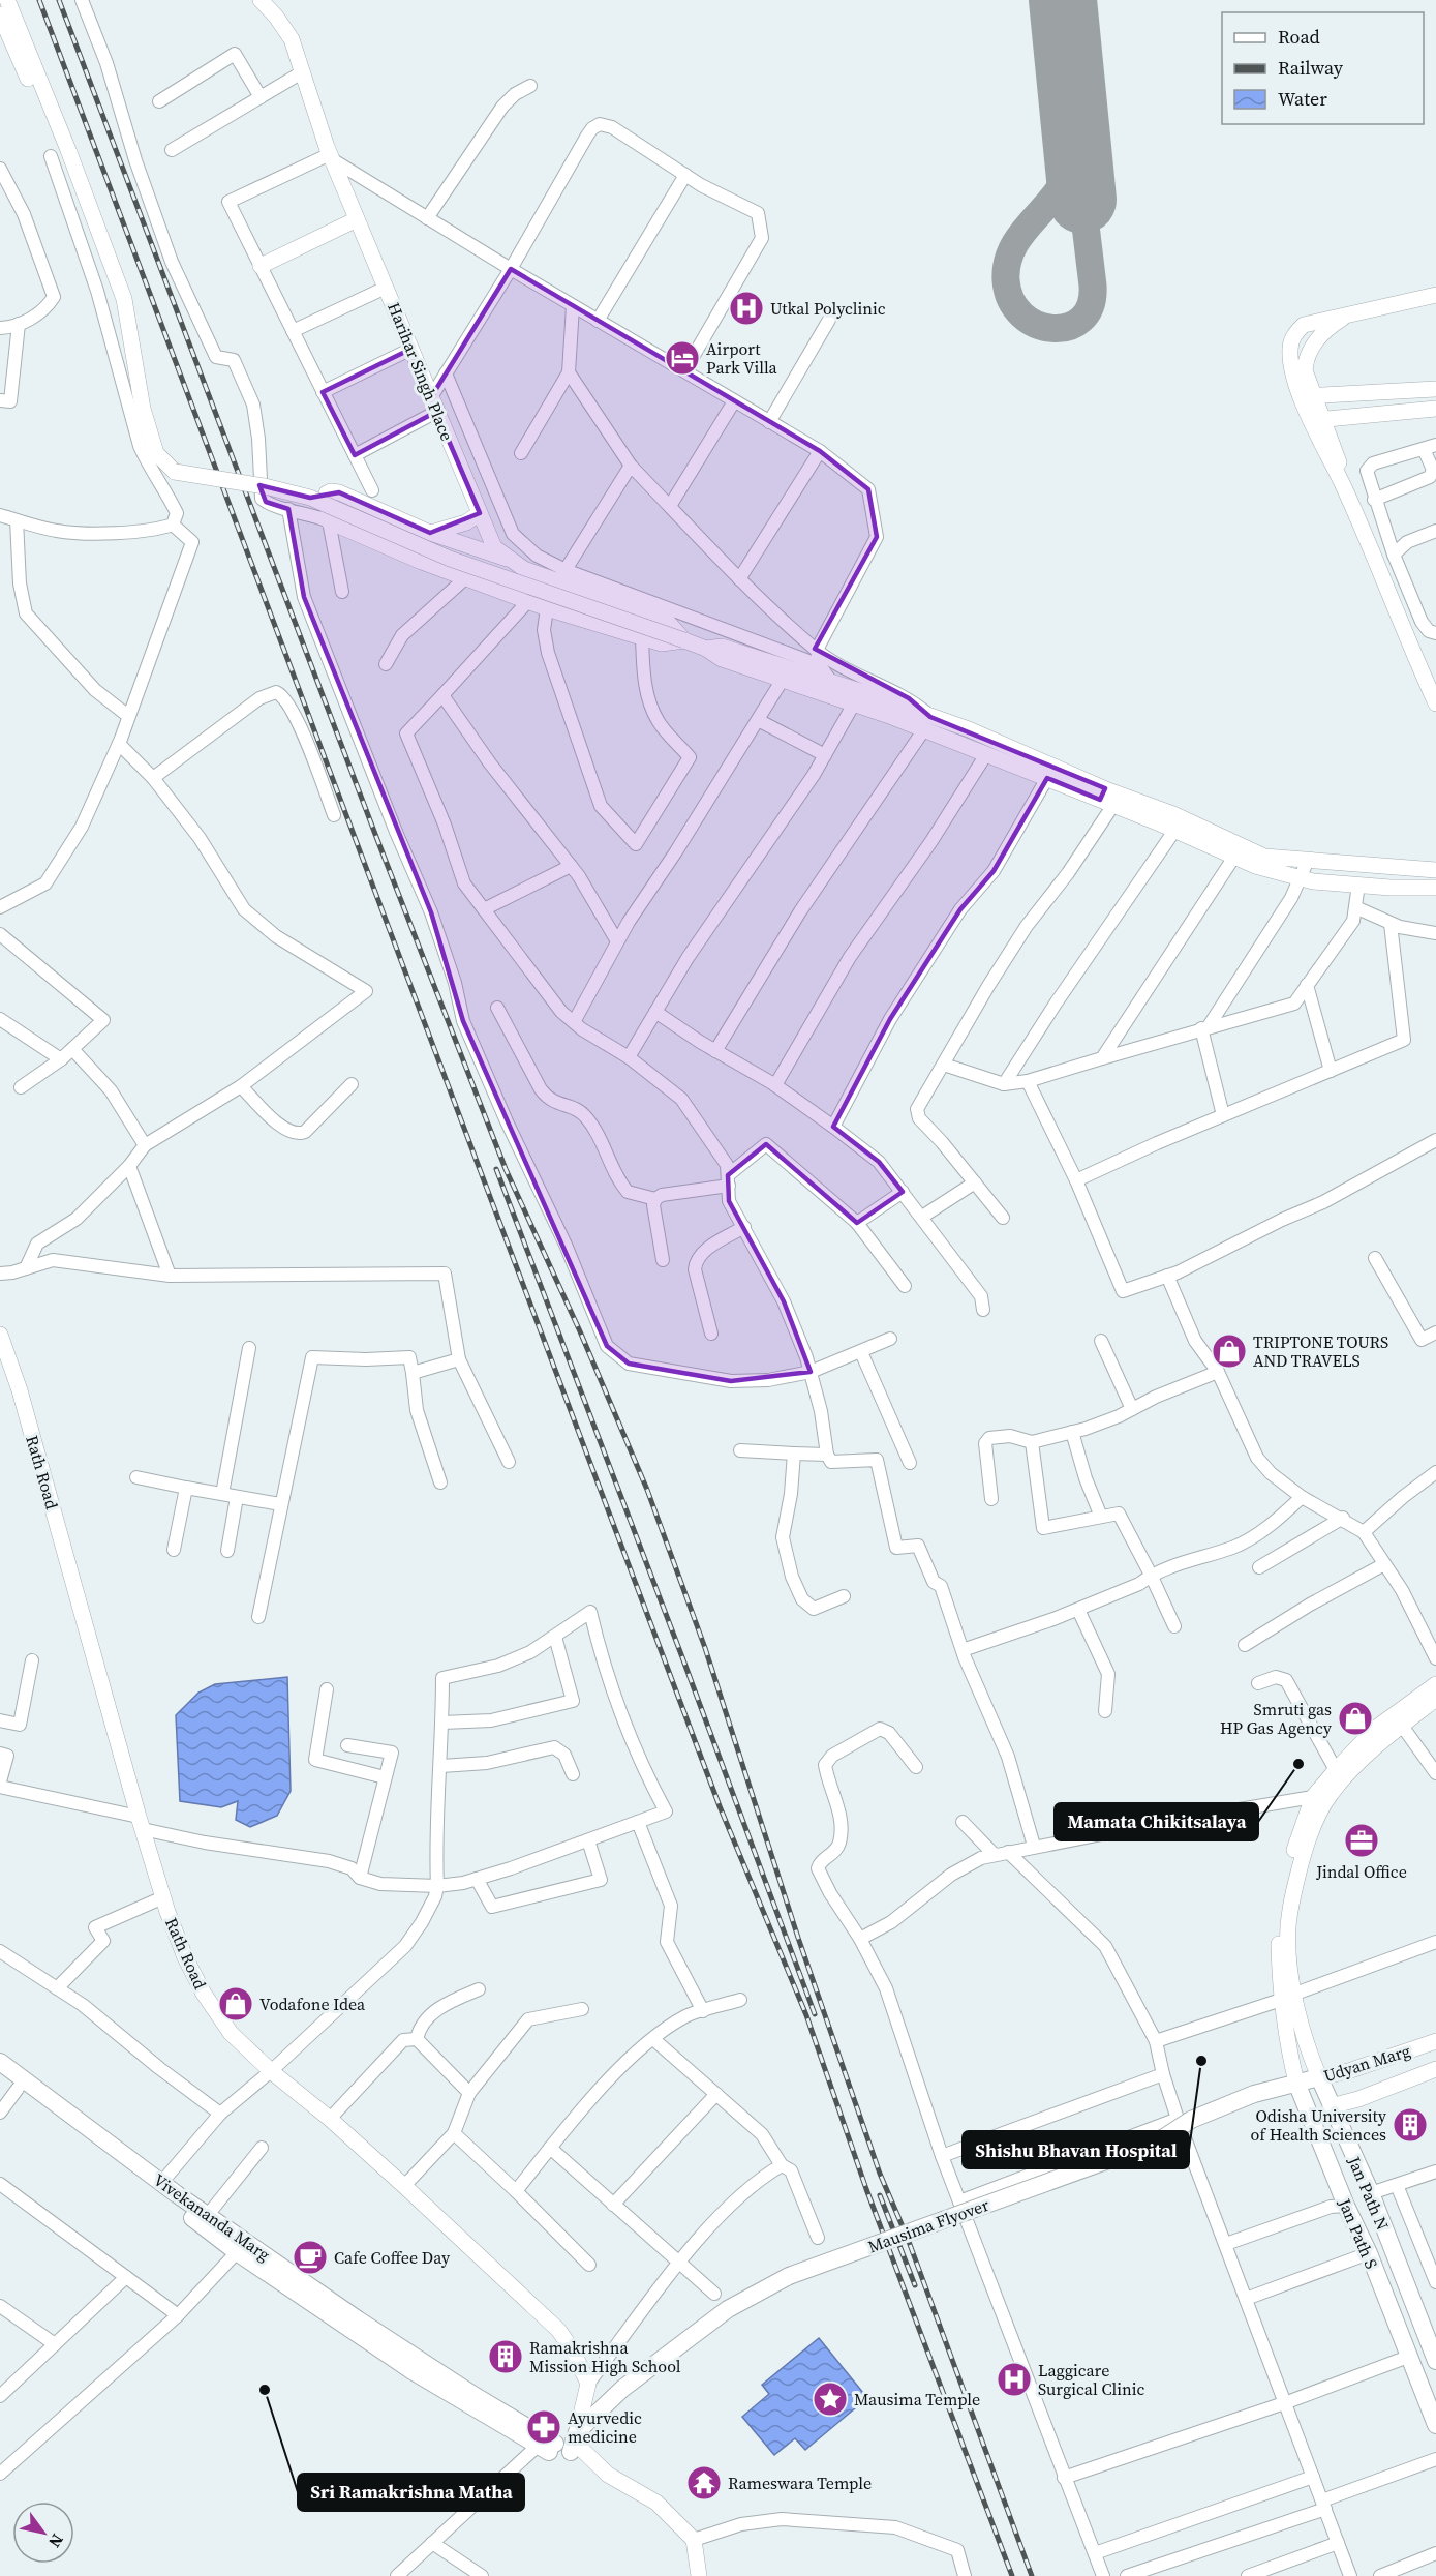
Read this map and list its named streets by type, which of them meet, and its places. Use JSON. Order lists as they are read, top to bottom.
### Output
{
  "streets": {
    "main road": [
      "Udyan Marg",
      "Jan Path N",
      "Vivekananda Marg",
      "Mausima Flyover",
      "Jan Path S"
    ],
    "street": ["Harihar Singh Place", "Rath Road"]
  },
  "crossings": [
    ["Udyan Marg", "Jan Path N"],
    ["Udyan Marg", "Mausima Flyover"],
    ["Udyan Marg", "Jan Path S"],
    ["Jan Path N", "Jan Path S"]
  ],
  "places": {
    "hospital": ["Utkal Polyclinic", "Laggicare Surgical Clinic"],
    "hotel": ["Airport Park Villa"],
    "shop": ["TRIPTONE TOURS AND TRAVELS", "Smruti gas HP Gas Agency", "Vodafone Idea"],
    "other": ["Mamata Chikitsalaya", "Shishu Bhavan Hospital", "Sri Ramakrishna Matha"],
    "office": ["Jindal Office"],
    "building": ["Odisha University of Health Sciences", "Ramakrishna Mission High School"],
    "cafe": ["Cafe Coffee Day"],
    "place": ["Mausima Temple"],
    "pharmacy": ["Ayurvedic medicine"],
    "temple": ["Rameswara Temple"]
  },
  "legend": ["Road", "Railway", "Water"],
  "north": "bottom right"
}
